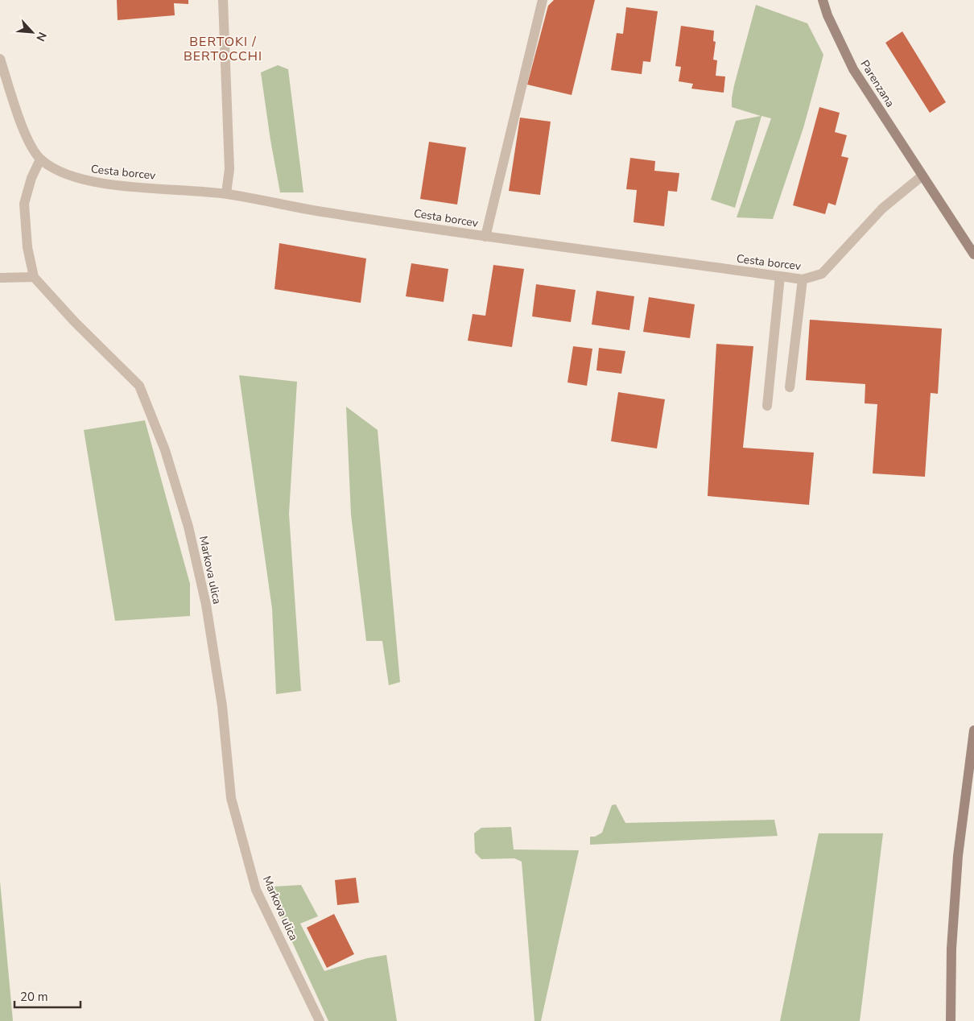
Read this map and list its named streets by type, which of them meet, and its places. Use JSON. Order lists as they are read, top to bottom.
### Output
{
  "streets": {
    "street": ["Parenzana", "Cesta borcev", "Markova ulica"]
  },
  "crossings": [
    ["Parenzana", "Cesta borcev"]
  ],
  "districts": ["BERTOKI / BERTOCCHI"],
  "scale_bar": "20 m",
  "north": "bottom right"
}
